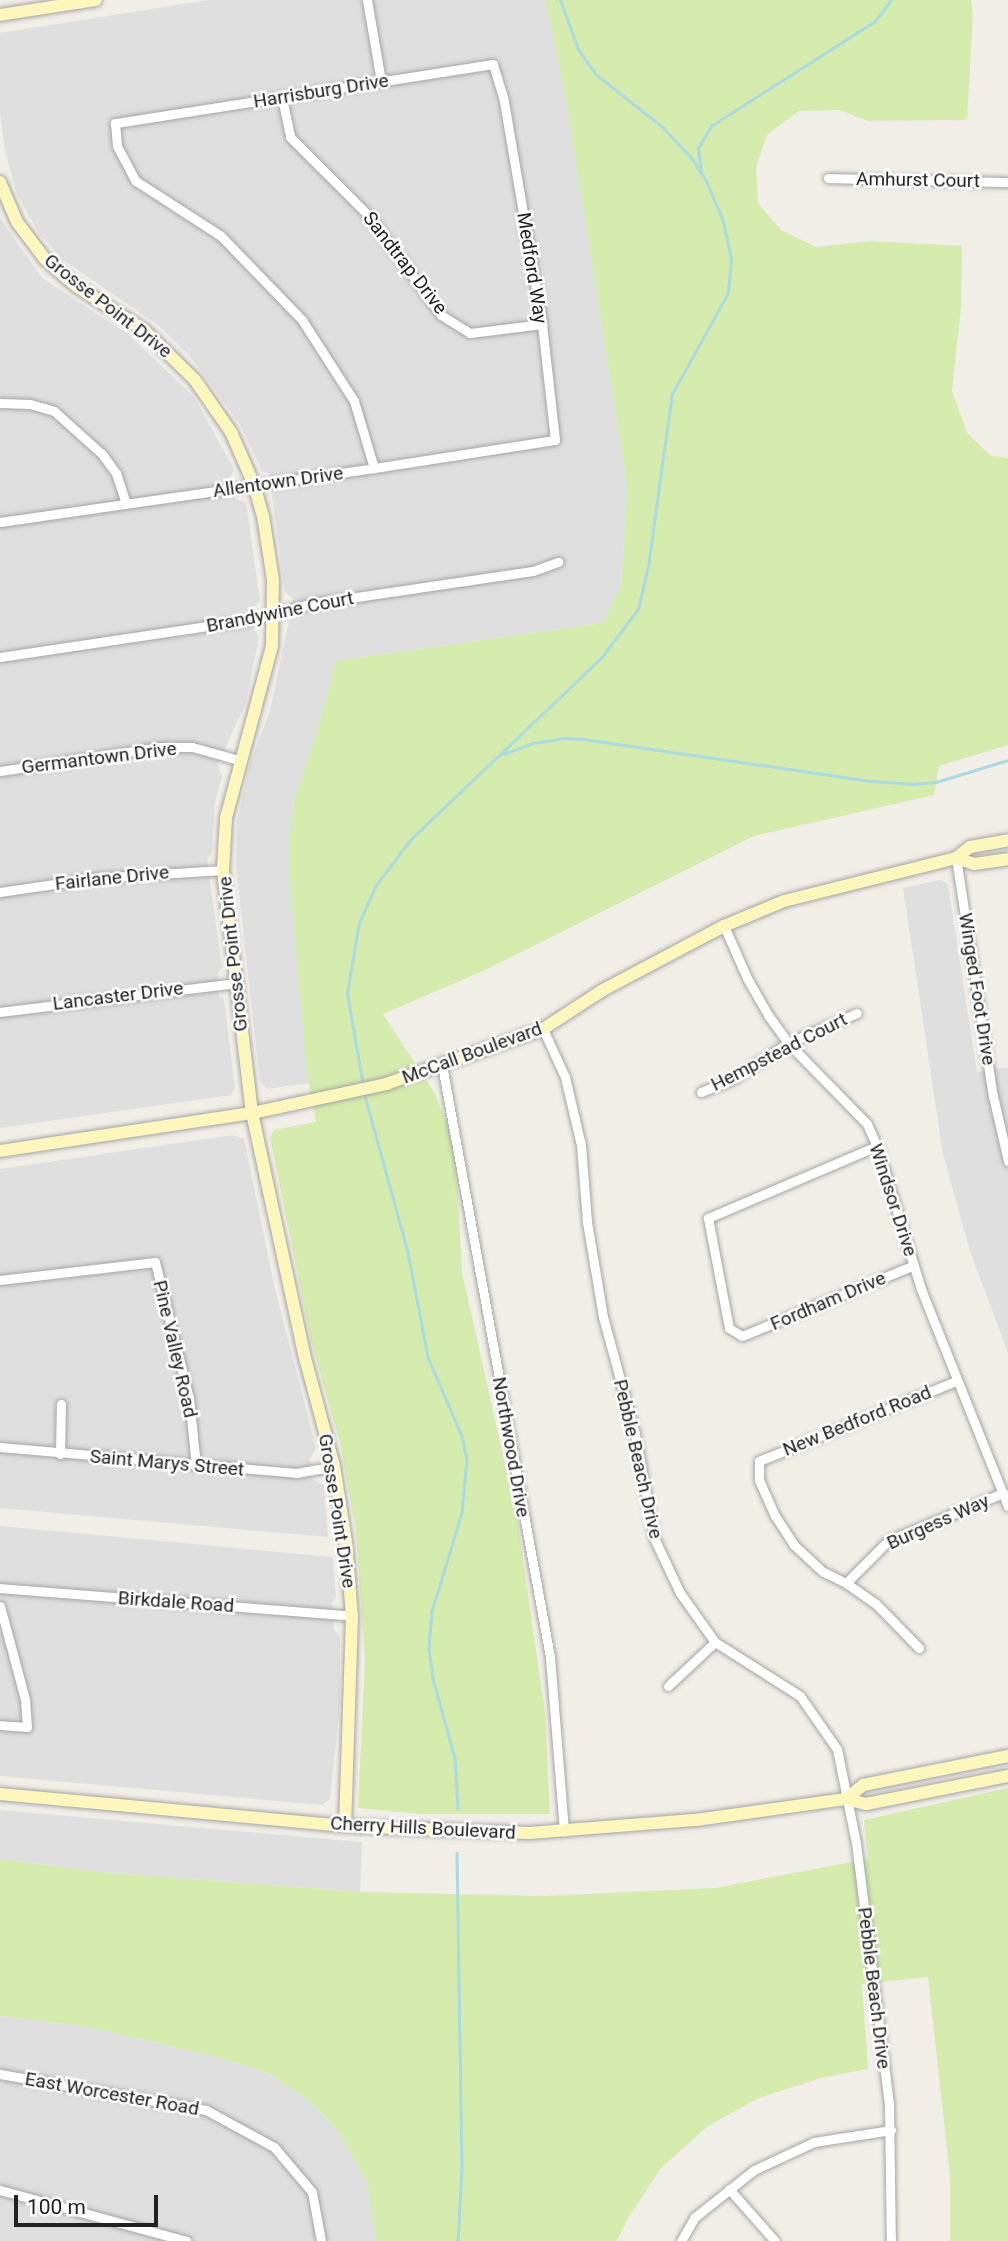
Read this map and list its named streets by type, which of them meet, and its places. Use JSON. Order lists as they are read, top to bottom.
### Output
{
  "streets": {
    "street": [
      "Harrisburg Drive",
      "Amhurst Court",
      "Sandtrap Drive",
      "Medford Way",
      "Grosse Point Drive",
      "Allentown Drive",
      "Brandywine Court",
      "Germantown Drive",
      "Fairlane Drive",
      "Winged Foot Drive",
      "Lancaster Drive",
      "Hempstead Court",
      "McCall Boulevard",
      "Windsor Drive",
      "Fordham Drive",
      "Pine Valley Road",
      "New Bedford Road",
      "Northwood Drive",
      "Pebble Beach Drive",
      "Saint Marys Street",
      "Burgess Way",
      "Birkdale Road",
      "Cherry Hills Boulevard",
      "East Worcester Road"
    ]
  },
  "crossings": [
    ["Harrisburg Drive", "Sandtrap Drive"],
    ["Harrisburg Drive", "Medford Way"],
    ["Harrisburg Drive", "Allentown Drive"],
    ["Sandtrap Drive", "Medford Way"],
    ["Medford Way", "Allentown Drive"],
    ["Grosse Point Drive", "Allentown Drive"],
    ["Grosse Point Drive", "Brandywine Court"],
    ["Grosse Point Drive", "Germantown Drive"],
    ["Grosse Point Drive", "Fairlane Drive"],
    ["Grosse Point Drive", "Lancaster Drive"],
    ["Grosse Point Drive", "McCall Boulevard"],
    ["Grosse Point Drive", "Saint Marys Street"],
    ["Grosse Point Drive", "Birkdale Road"],
    ["Grosse Point Drive", "Cherry Hills Boulevard"],
    ["Winged Foot Drive", "McCall Boulevard"],
    ["Hempstead Court", "Windsor Drive"],
    ["McCall Boulevard", "Windsor Drive"],
    ["McCall Boulevard", "Northwood Drive"],
    ["McCall Boulevard", "Pebble Beach Drive"],
    ["Windsor Drive", "Fordham Drive"],
    ["Windsor Drive", "New Bedford Road"],
    ["Windsor Drive", "Burgess Way"],
    ["Pine Valley Road", "Saint Marys Street"],
    ["New Bedford Road", "Burgess Way"],
    ["Northwood Drive", "Cherry Hills Boulevard"],
    ["Pebble Beach Drive", "Cherry Hills Boulevard"]
  ],
  "scale_bar": "100 m"
}
